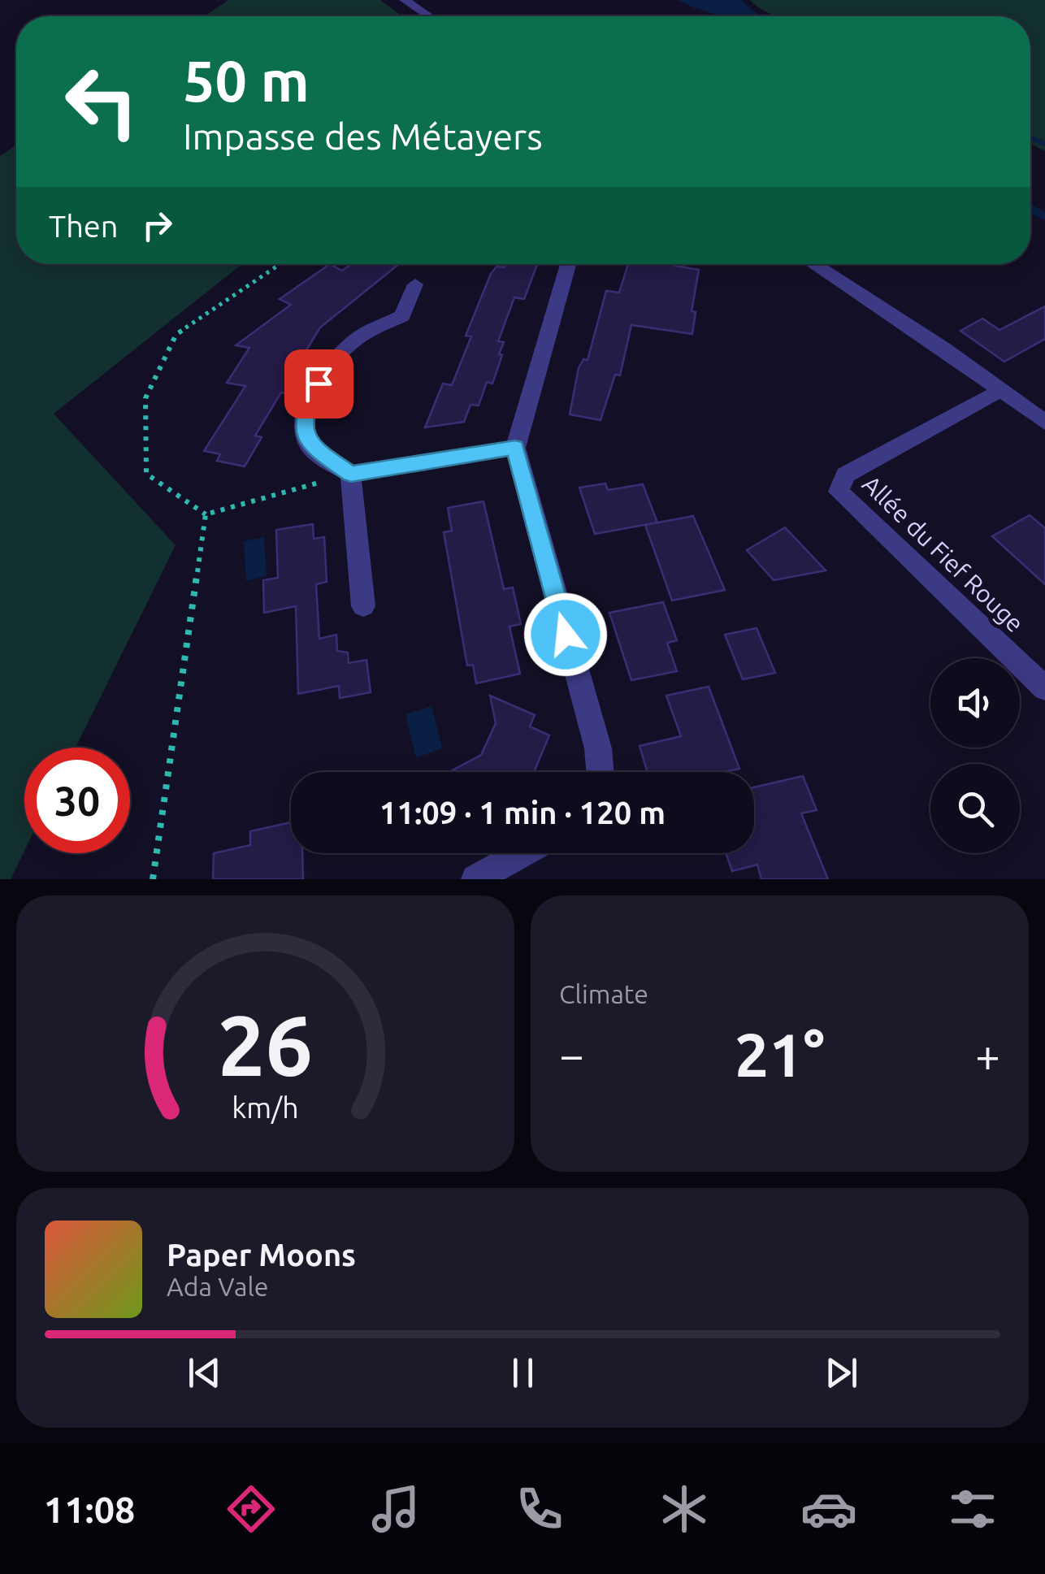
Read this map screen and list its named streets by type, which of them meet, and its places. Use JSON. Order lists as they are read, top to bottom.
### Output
{
  "streets": {
    "street": ["Allée du Fief Rouge"]
  },
  "page": {
    "turn": ["50 m", "Impasse des Métayers"],
    "then": "Then",
    "limit": "30",
    "trip": "11:09 · 1 min · 120 m",
    "tile": "Climate",
    "heat": ["−", "21°", "+"],
    "song": ["Paper Moons", "Ada Vale"],
    "tabs": "11:08",
    "gauge": ["26", "km/h"]
  }
}
